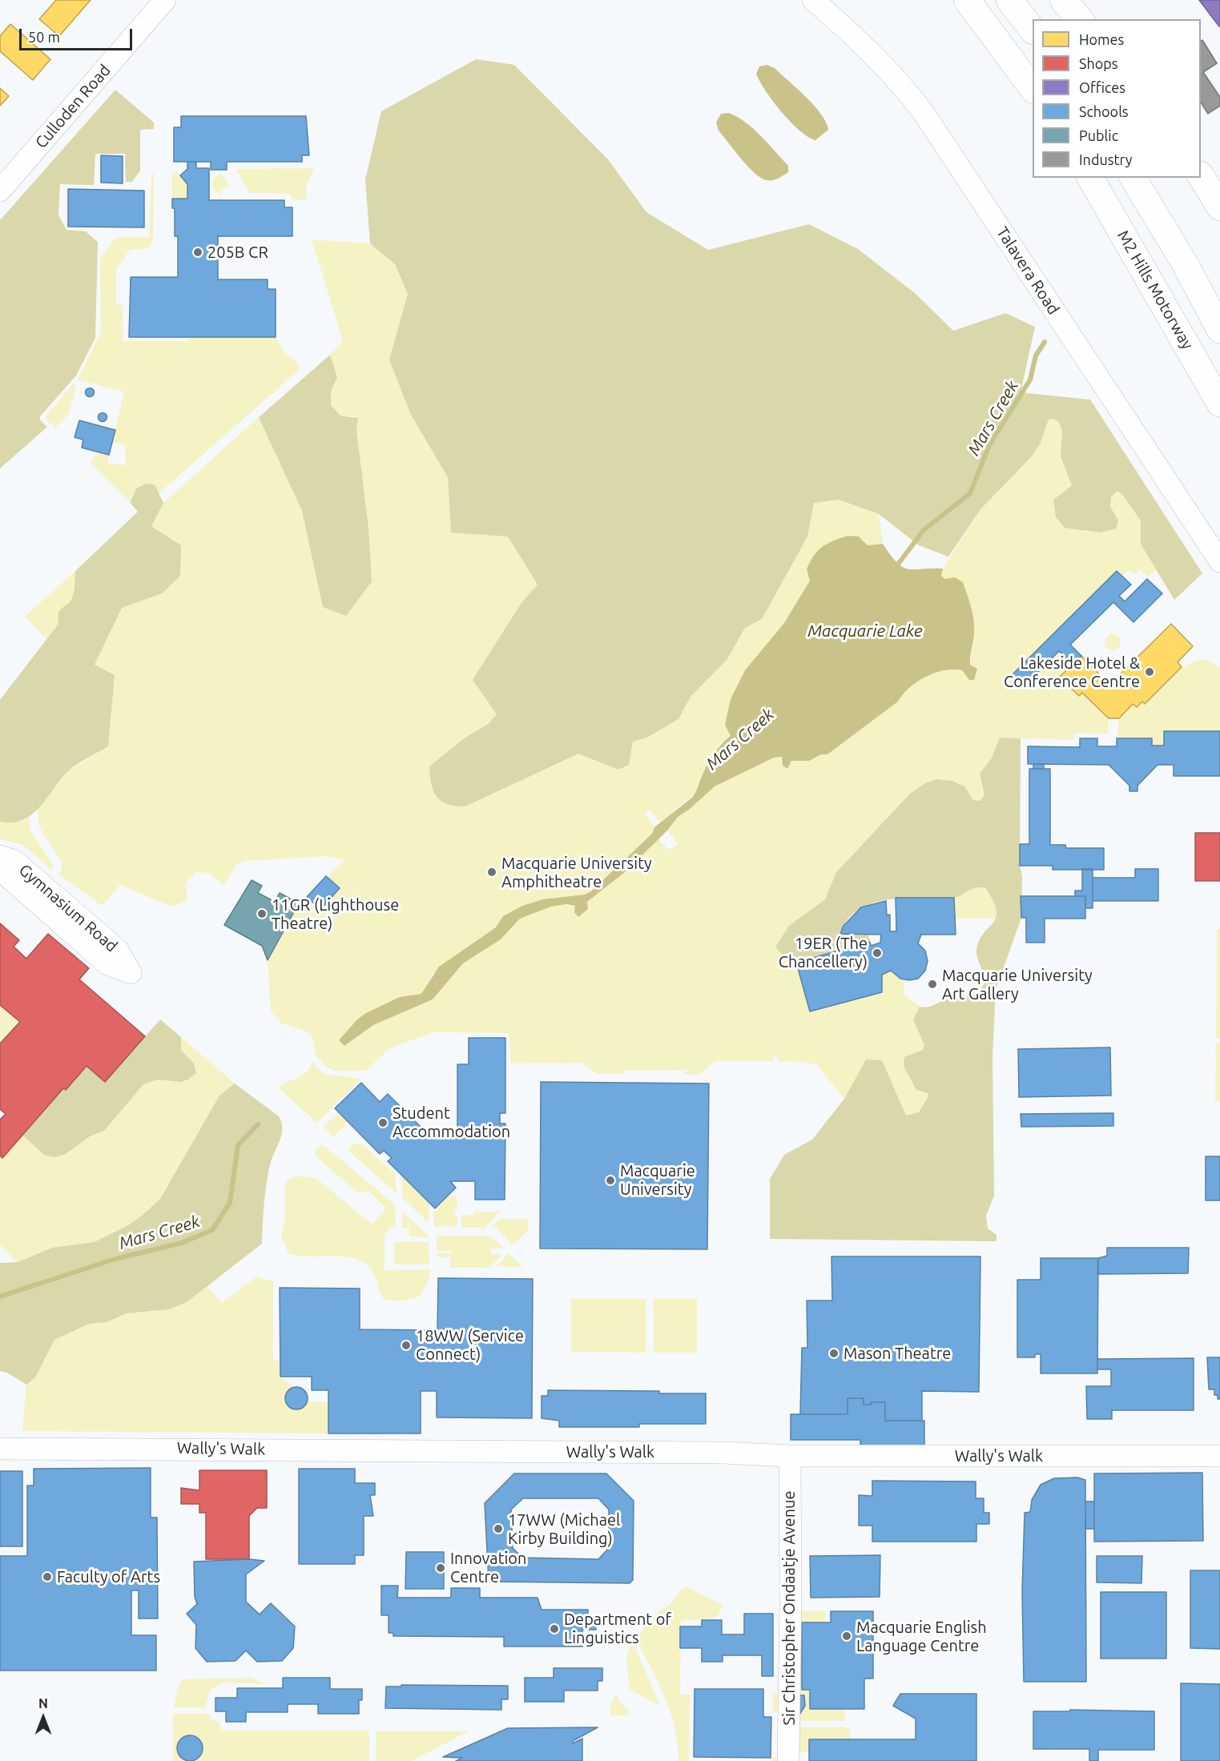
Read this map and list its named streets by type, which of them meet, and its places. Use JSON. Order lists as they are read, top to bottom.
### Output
{
  "streets": {
    "highway": ["M2 Hills Motorway"],
    "street": [
      "Culloden Road",
      "Talavera Road",
      "Gymnasium Road",
      "Wally's Walk",
      "Sir Christopher Ondaatje Avenue"
    ]
  },
  "crossings": [
    ["Wally's Walk", "Sir Christopher Ondaatje Avenue"]
  ],
  "water": ["Mars Creek", "Macquarie Lake"],
  "places": [
    "205B CR",
    "Lakeside Hotel & Conference Centre",
    "Macquarie University Amphitheatre",
    "11GR (Lighthouse Theatre)",
    "19ER (The Chancellery)",
    "Macquarie University Art Gallery",
    "Student Accommodation",
    "Macquarie University",
    "18WW (Service Connect)",
    "Mason Theatre",
    "17WW (Michael Kirby Building)",
    "Innovation Centre",
    "Faculty of Arts",
    "Department of Linguistics",
    "Macquarie English Language Centre"
  ],
  "legend": [
    "Homes",
    "Shops",
    "Offices",
    "Schools",
    "Public",
    "Industry"
  ],
  "scale_bar": "50 m",
  "north": "top"
}
